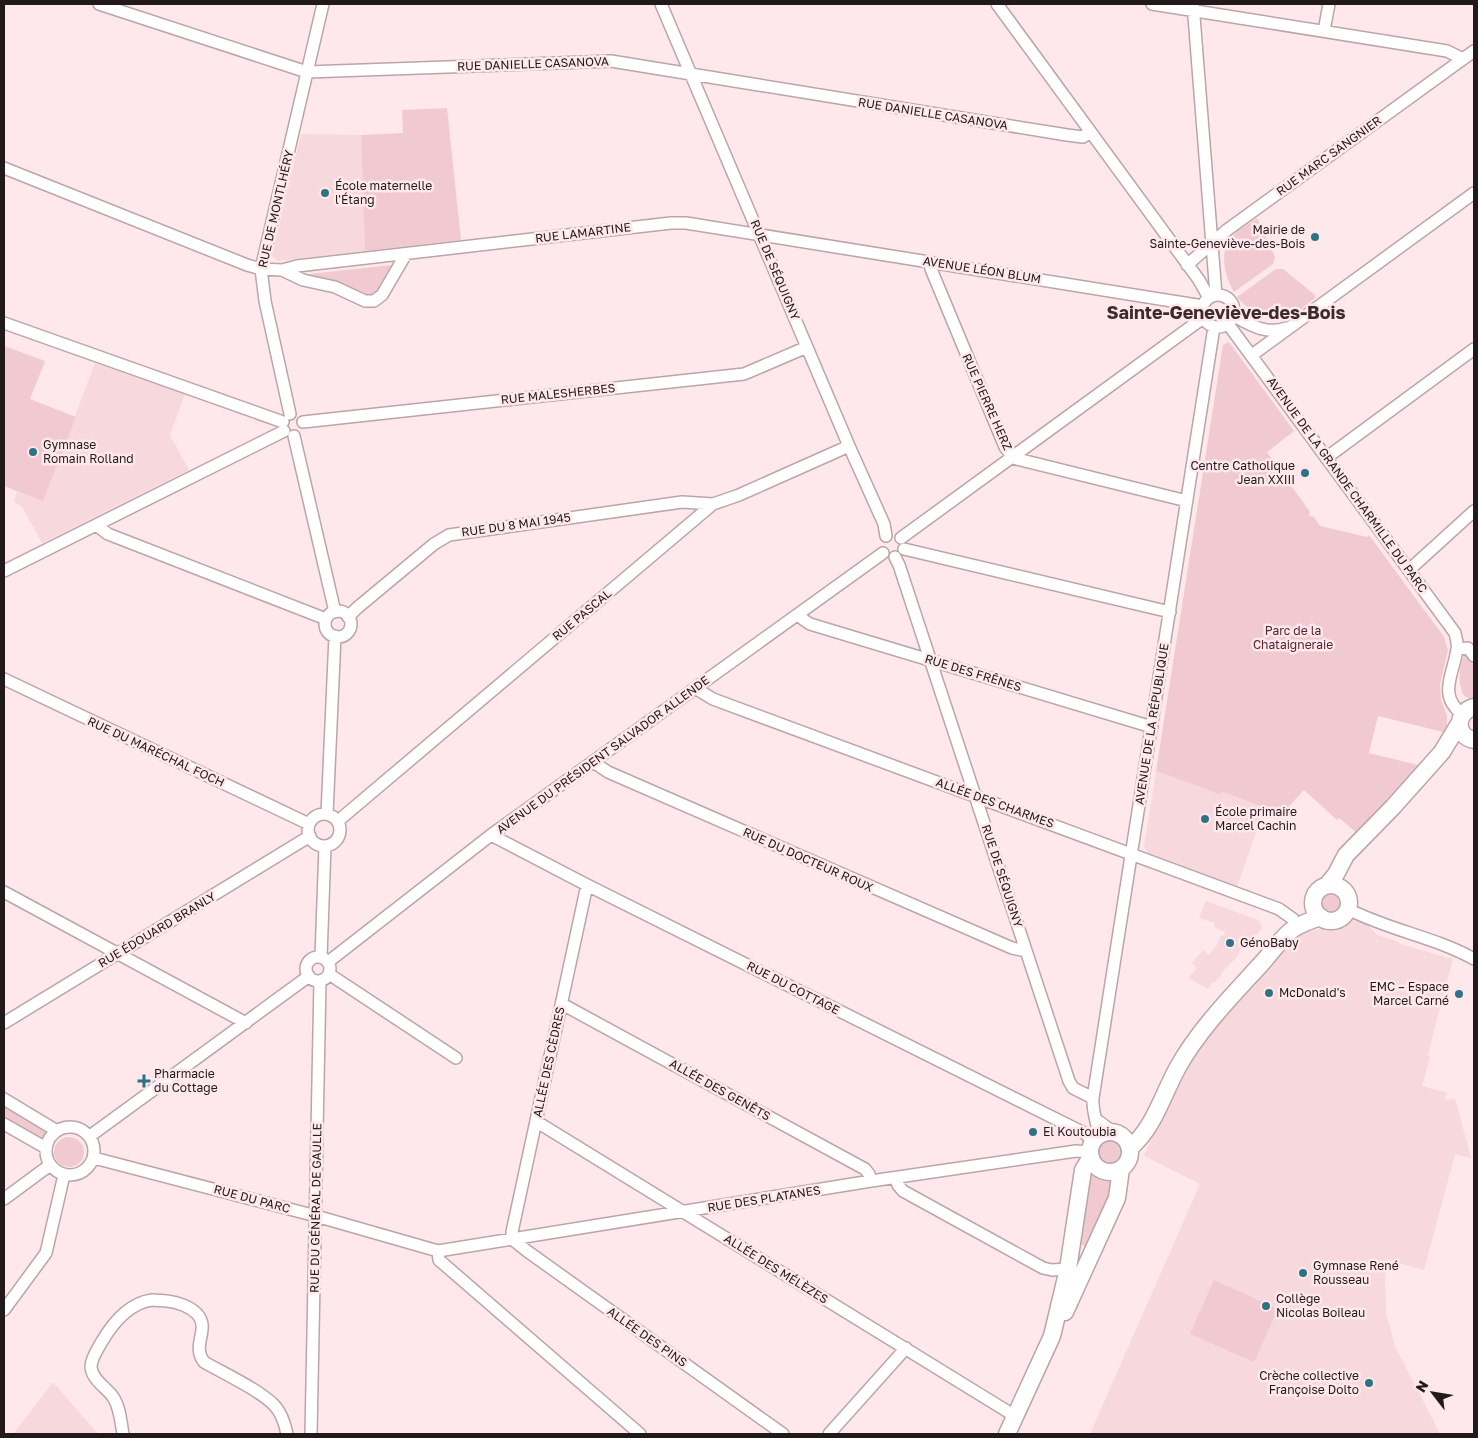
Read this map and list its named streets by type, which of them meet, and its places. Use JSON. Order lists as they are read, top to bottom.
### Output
{
  "streets": {
    "street": [
      "RUE DANIELLE CASANOVA",
      "RUE MARC SANGNIER",
      "RUE DE MONTLHÉRY",
      "RUE LAMARTINE",
      "RUE DE SÉQUIGNY",
      "AVENUE LÉON BLUM",
      "RUE MALESHERBES",
      "RUE PIERRE HERZ",
      "AVENUE DE LA GRANDE CHARMILLE DU PARC",
      "RUE DU 8 MAI 1945",
      "RUE PASCAL",
      "RUE DES FRÊNES",
      "AVENUE DE LA RÉPUBLIQUE",
      "RUE DU MARÉCHAL FOCH",
      "AVENUE DU PRÉSIDENT SALVADOR ALLENDE",
      "ALLÉE DES CHARMES",
      "RUE DU DOCTEUR ROUX",
      "RUE ÉDOUARD BRANLY",
      "RUE DU COTTAGE",
      "ALLÉE DES CÈDRES",
      "ALLÉE DES GENÊTS",
      "RUE DU PARC",
      "RUE DES PLATANES",
      "RUE DU GÉNÉRAL DE GAULLE",
      "ALLÉE DES MÉLÈZES",
      "ALLÉE DES PINS"
    ]
  },
  "crossings": [
    ["RUE DANIELLE CASANOVA", "RUE DE MONTLHÉRY"],
    ["RUE DANIELLE CASANOVA", "RUE DE SÉQUIGNY"],
    ["RUE DE MONTLHÉRY", "RUE LAMARTINE"],
    ["RUE DE MONTLHÉRY", "RUE DU 8 MAI 1945"],
    ["RUE LAMARTINE", "RUE DE SÉQUIGNY"],
    ["RUE LAMARTINE", "AVENUE LÉON BLUM"],
    ["RUE DE SÉQUIGNY", "AVENUE LÉON BLUM"],
    ["RUE DE SÉQUIGNY", "RUE MALESHERBES"],
    ["RUE DE SÉQUIGNY", "RUE PASCAL"],
    ["RUE DE SÉQUIGNY", "RUE DES FRÊNES"],
    ["RUE DE SÉQUIGNY", "AVENUE DE LA RÉPUBLIQUE"],
    ["RUE DE SÉQUIGNY", "AVENUE DU PRÉSIDENT SALVADOR ALLENDE"],
    ["RUE DE SÉQUIGNY", "ALLÉE DES CHARMES"],
    ["RUE DE SÉQUIGNY", "RUE DU DOCTEUR ROUX"],
    ["AVENUE LÉON BLUM", "RUE PIERRE HERZ"],
    ["AVENUE LÉON BLUM", "AVENUE DE LA GRANDE CHARMILLE DU PARC"],
    ["AVENUE LÉON BLUM", "AVENUE DE LA RÉPUBLIQUE"],
    ["RUE PIERRE HERZ", "AVENUE DE LA RÉPUBLIQUE"],
    ["AVENUE DE LA GRANDE CHARMILLE DU PARC", "AVENUE DE LA RÉPUBLIQUE"],
    ["RUE DU 8 MAI 1945", "RUE PASCAL"],
    ["RUE PASCAL", "RUE DU MARÉCHAL FOCH"],
    ["RUE PASCAL", "RUE ÉDOUARD BRANLY"],
    ["RUE DES FRÊNES", "AVENUE DE LA RÉPUBLIQUE"],
    ["RUE DES FRÊNES", "AVENUE DU PRÉSIDENT SALVADOR ALLENDE"],
    ["AVENUE DE LA RÉPUBLIQUE", "ALLÉE DES CHARMES"],
    ["AVENUE DE LA RÉPUBLIQUE", "RUE DU COTTAGE"],
    ["AVENUE DE LA RÉPUBLIQUE", "RUE DES PLATANES"],
    ["RUE DU MARÉCHAL FOCH", "RUE ÉDOUARD BRANLY"],
    ["AVENUE DU PRÉSIDENT SALVADOR ALLENDE", "ALLÉE DES CHARMES"],
    ["AVENUE DU PRÉSIDENT SALVADOR ALLENDE", "RUE DU DOCTEUR ROUX"],
    ["AVENUE DU PRÉSIDENT SALVADOR ALLENDE", "RUE DU COTTAGE"],
    ["AVENUE DU PRÉSIDENT SALVADOR ALLENDE", "RUE DU GÉNÉRAL DE GAULLE"],
    ["RUE DU COTTAGE", "ALLÉE DES CÈDRES"],
    ["RUE DU COTTAGE", "RUE DES PLATANES"],
    ["ALLÉE DES CÈDRES", "ALLÉE DES GENÊTS"],
    ["ALLÉE DES CÈDRES", "RUE DES PLATANES"],
    ["ALLÉE DES CÈDRES", "ALLÉE DES MÉLÈZES"],
    ["ALLÉE DES CÈDRES", "ALLÉE DES PINS"],
    ["ALLÉE DES GENÊTS", "RUE DES PLATANES"],
    ["RUE DU PARC", "RUE DES PLATANES"],
    ["RUE DU PARC", "RUE DU GÉNÉRAL DE GAULLE"],
    ["RUE DES PLATANES", "ALLÉE DES MÉLÈZES"],
    ["RUE DES PLATANES", "ALLÉE DES PINS"]
  ],
  "districts": ["Sainte-Geneviève-des-Bois"],
  "parks": ["Parc de la Chataigneraie"],
  "places": {
    "other": [
      "École maternelle l'Étang",
      "Mairie de Sainte-Geneviève-des-Bois",
      "Gymnase Romain Rolland",
      "Centre Catholique Jean XXIII",
      "École primaire Marcel Cachin",
      "GénoBaby",
      "McDonald's",
      "EMC – Espace Marcel Carné",
      "El Koutoubia",
      "Gymnase René Rousseau",
      "Collège Nicolas Boileau",
      "Crèche collective Françoise Dolto"
    ],
    "health": ["Pharmacie du Cottage"]
  },
  "north": "top left"
}
